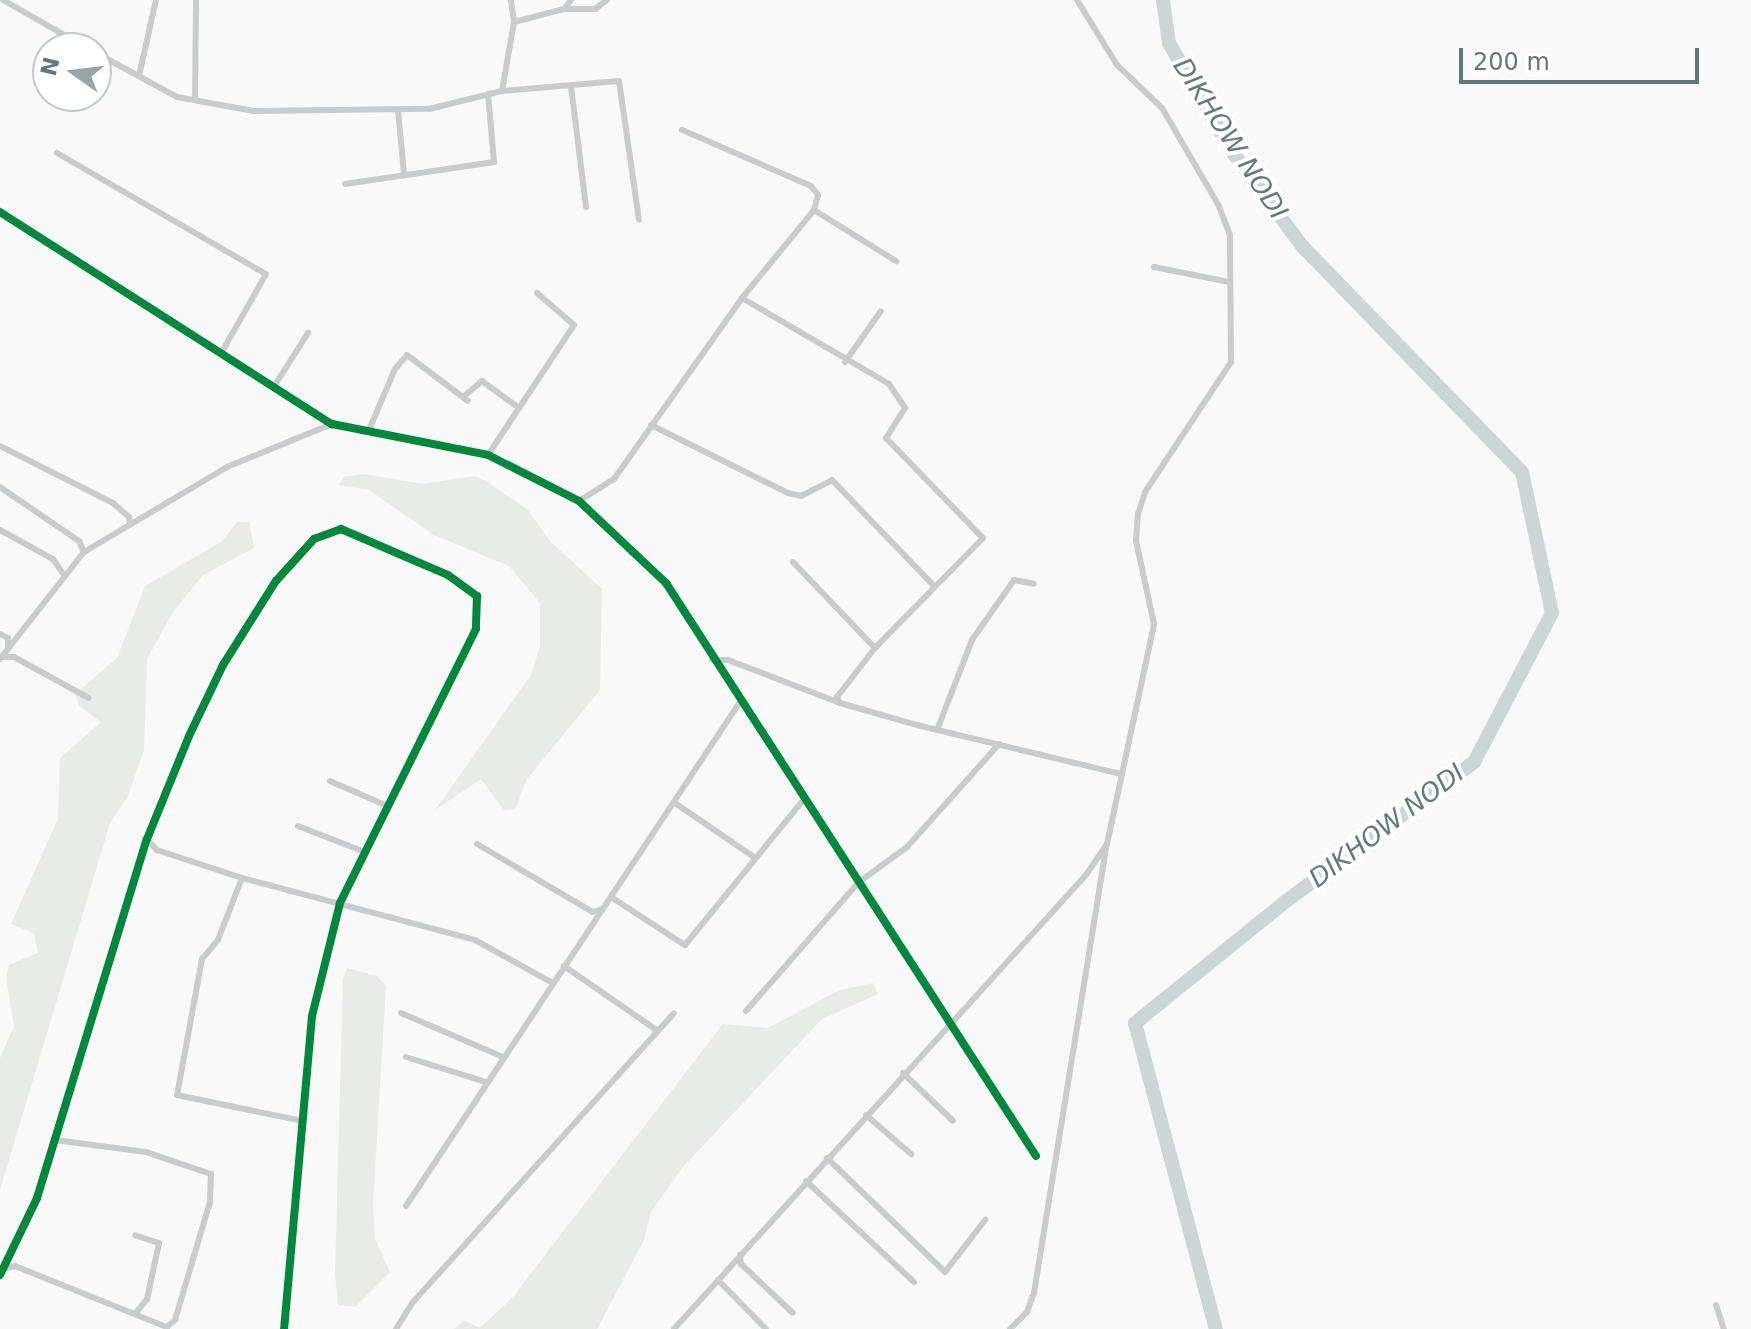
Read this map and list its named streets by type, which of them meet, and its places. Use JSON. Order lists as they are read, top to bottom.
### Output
{
  "water": ["DIKHOW NODI"],
  "scale_bar": "200 m",
  "north": "left"
}
